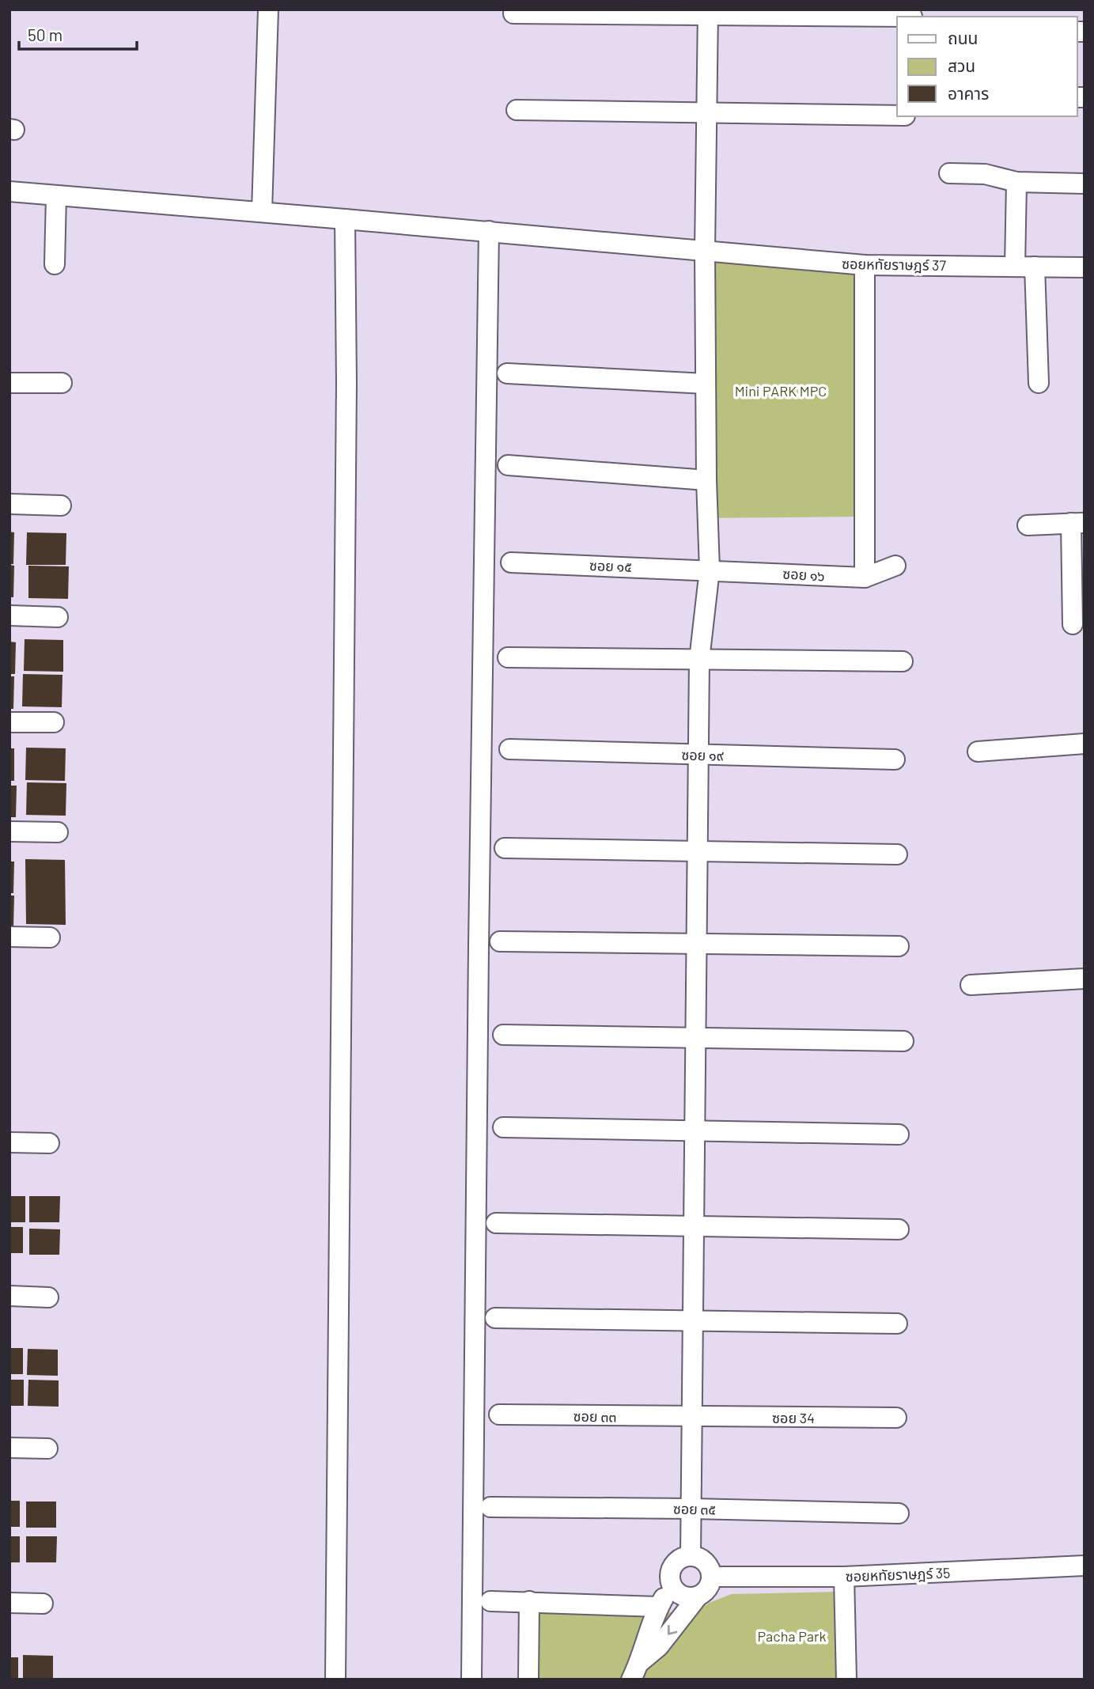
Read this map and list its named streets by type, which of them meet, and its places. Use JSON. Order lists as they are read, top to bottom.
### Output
{
  "streets": {
    "street": [
      "ซอยหทัยราษฎร์ 37",
      "ซอย ๑๕",
      "ซอย ๑๖",
      "ซอย ๑๙",
      "ซอย ๓๓",
      "ซอย 34",
      "ซอย ๓๕",
      "ซอยหทัยราษฎร์ 35"
    ]
  },
  "crossings": [
    ["ซอย ๑๕", "ซอย ๑๖"],
    ["ซอย ๓๓", "ซอย 34"]
  ],
  "parks": ["Mini PARK MPC", "Pacha Park"],
  "legend": ["ถนน", "สวน", "อาคาร"],
  "scale_bar": "50 m"
}
